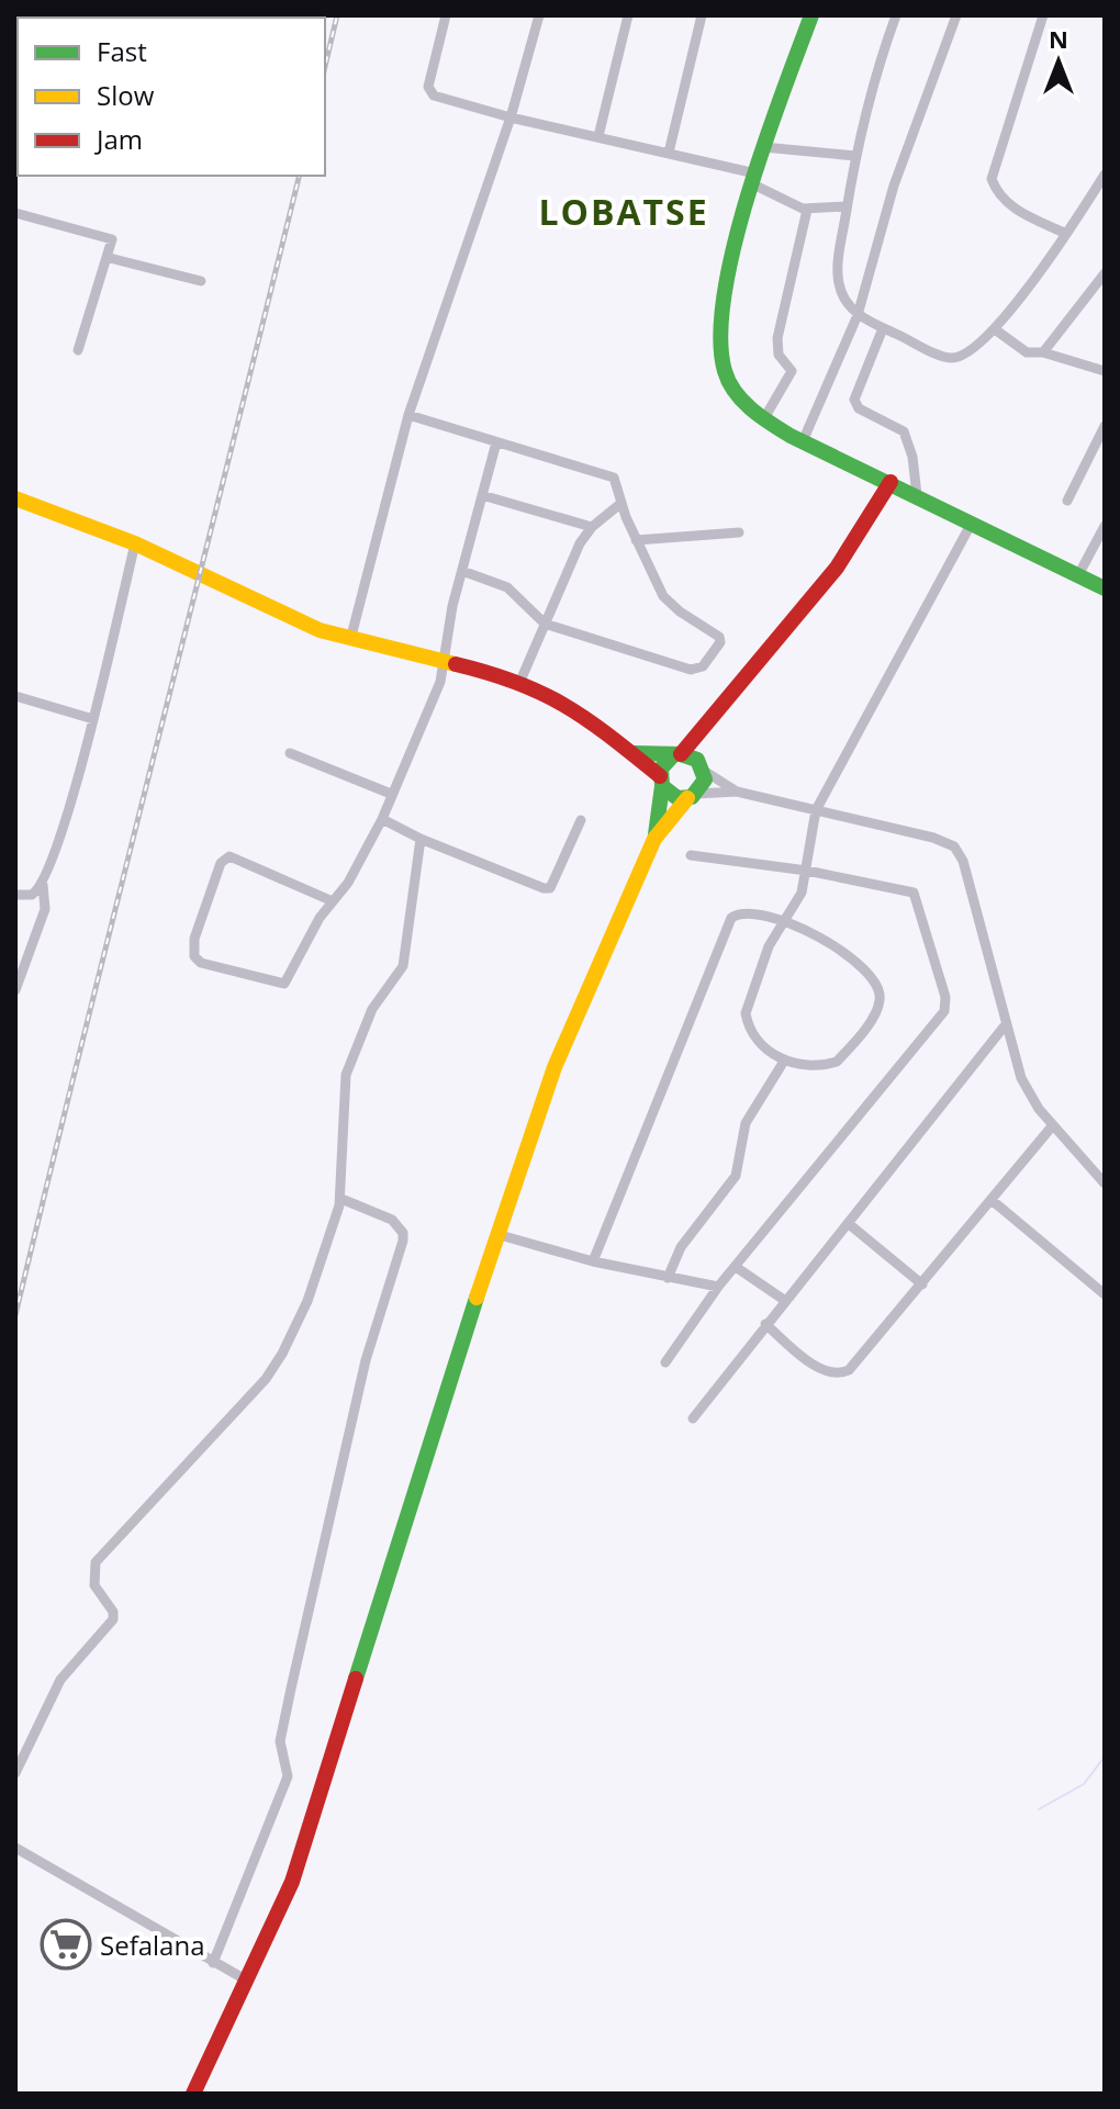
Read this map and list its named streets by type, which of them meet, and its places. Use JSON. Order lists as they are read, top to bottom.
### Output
{
  "districts": ["LOBATSE"],
  "places": {
    "supermarket": ["Sefalana"]
  },
  "legend": ["Fast", "Slow", "Jam"],
  "north": "top"
}
